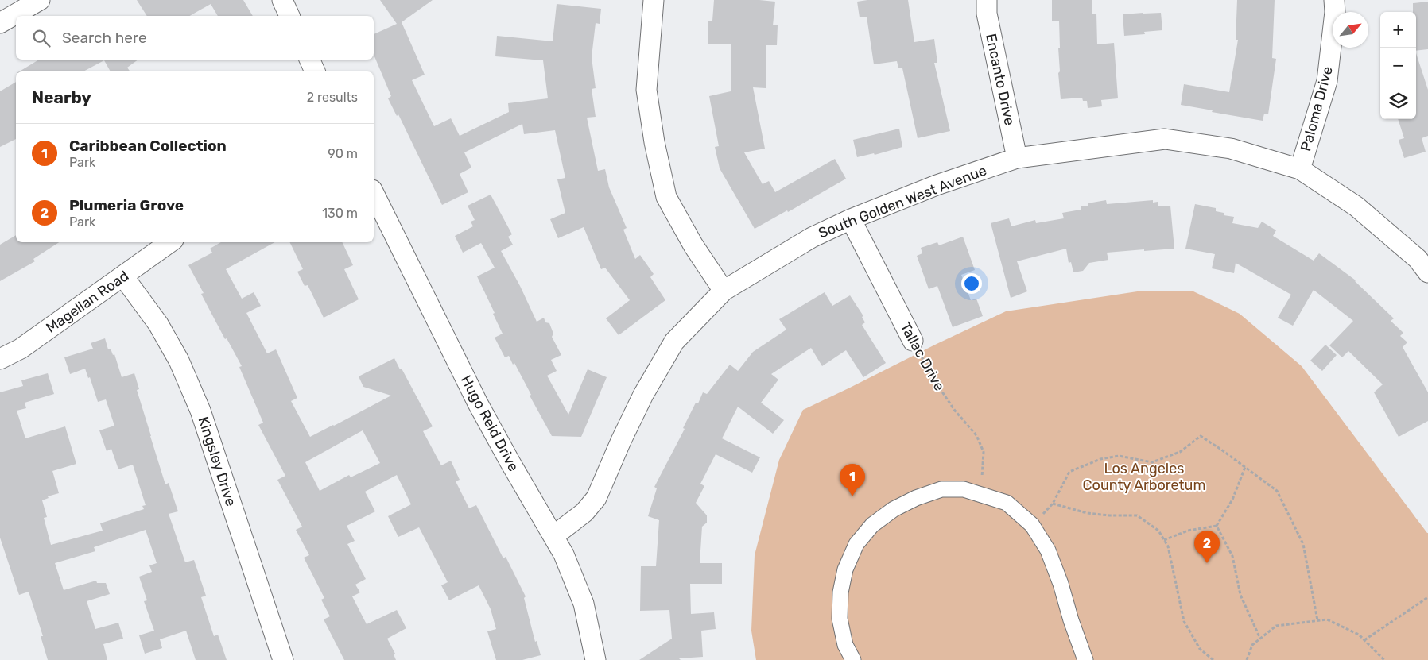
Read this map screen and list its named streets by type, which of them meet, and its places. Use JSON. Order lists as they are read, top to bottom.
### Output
{
  "streets": {
    "street": [
      "Encanto Drive",
      "Paloma Drive",
      "South Golden West Avenue",
      "Magellan Road",
      "Tallac Drive",
      "Hugo Reid Drive",
      "Kingsley Drive"
    ]
  },
  "crossings": [
    ["Encanto Drive", "South Golden West Avenue"],
    ["Paloma Drive", "South Golden West Avenue"],
    ["South Golden West Avenue", "Tallac Drive"],
    ["South Golden West Avenue", "Hugo Reid Drive"],
    ["Magellan Road", "Kingsley Drive"]
  ],
  "parks": ["Los Angeles County Arboretum"],
  "north": "top right",
  "page": {
    "map_buttons": ["+", "−"],
    "search": "Search here",
    "heading": ["Nearby", "2 results"],
    "list": [
      {
        "mark": "1",
        "name": "Caribbean Collection",
        "note": "Park",
        "value": "90 m"
      },
      {
        "mark": "2",
        "name": "Plumeria Grove",
        "note": "Park",
        "value": "130 m"
      }
    ],
    "pins": ["1", "2"]
  }
}
